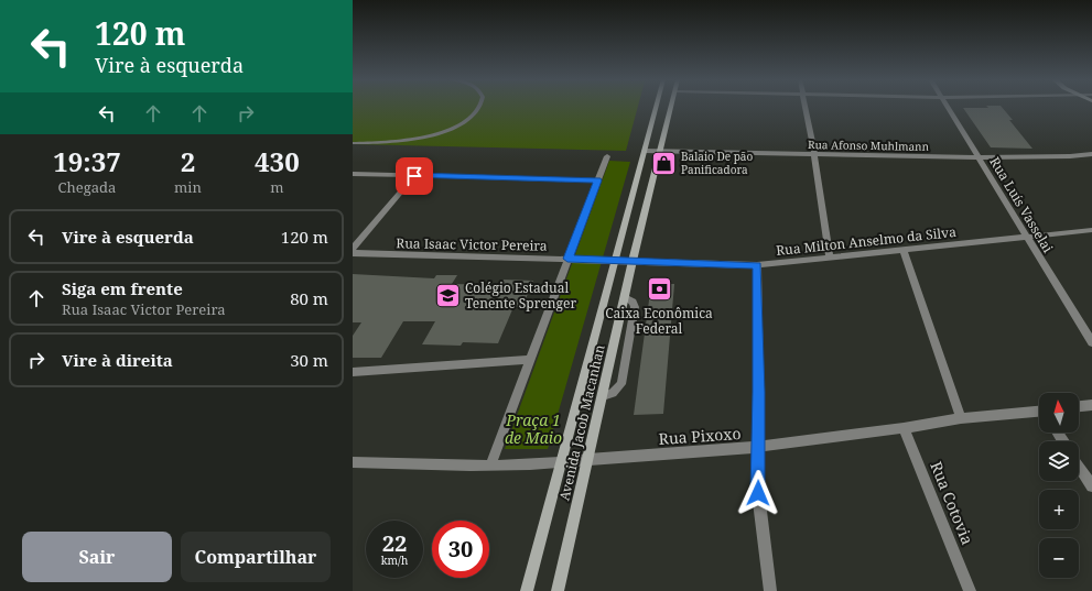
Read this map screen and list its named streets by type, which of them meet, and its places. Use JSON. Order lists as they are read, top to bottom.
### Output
{
  "streets": {
    "main road": ["Avenida Jacob Macanhan"],
    "street": [
      "Rua Afonso Muhlmann",
      "Rua Luís Vasselai",
      "Rua Milton Anselmo da Silva",
      "Rua Isaac Victor Pereira",
      "Rua Pixoxo",
      "Rua Cotovia"
    ]
  },
  "crossings": [
    ["Rua Afonso Muhlmann", "Rua Luís Vasselai"],
    ["Rua Afonso Muhlmann", "Avenida Jacob Macanhan"],
    ["Rua Luís Vasselai", "Rua Milton Anselmo da Silva"],
    ["Rua Milton Anselmo da Silva", "Rua Isaac Victor Pereira"],
    ["Rua Milton Anselmo da Silva", "Avenida Jacob Macanhan"],
    ["Rua Isaac Victor Pereira", "Avenida Jacob Macanhan"],
    ["Avenida Jacob Macanhan", "Rua Pixoxo"],
    ["Rua Pixoxo", "Rua Cotovia"]
  ],
  "parks": ["Praça 1 de Maio"],
  "places": {
    "shop": ["Balaio De pão Panificadora"],
    "bank": ["Caixa Econômica Federal"],
    "school or university": ["Colégio Estadual Tenente Sprenger"]
  },
  "north": "top",
  "page": {
    "turn": ["120 m", "Vire à esquerda"],
    "eta": [
      "19:37",
      "Chegada",
      "2",
      "min",
      "430",
      "m"
    ],
    "list": [
      {
        "name": "Vire à esquerda",
        "value": "120 m"
      },
      {
        "name": "Siga em frente",
        "note": "Rua Isaac Victor Pereira",
        "value": "80 m"
      },
      {
        "name": "Vire à direita",
        "value": "30 m"
      }
    ],
    "map_buttons": ["+", "−"],
    "speed": "22 km/h",
    "limit": "30",
    "buttons": ["Sair", "Compartilhar"]
  }
}
